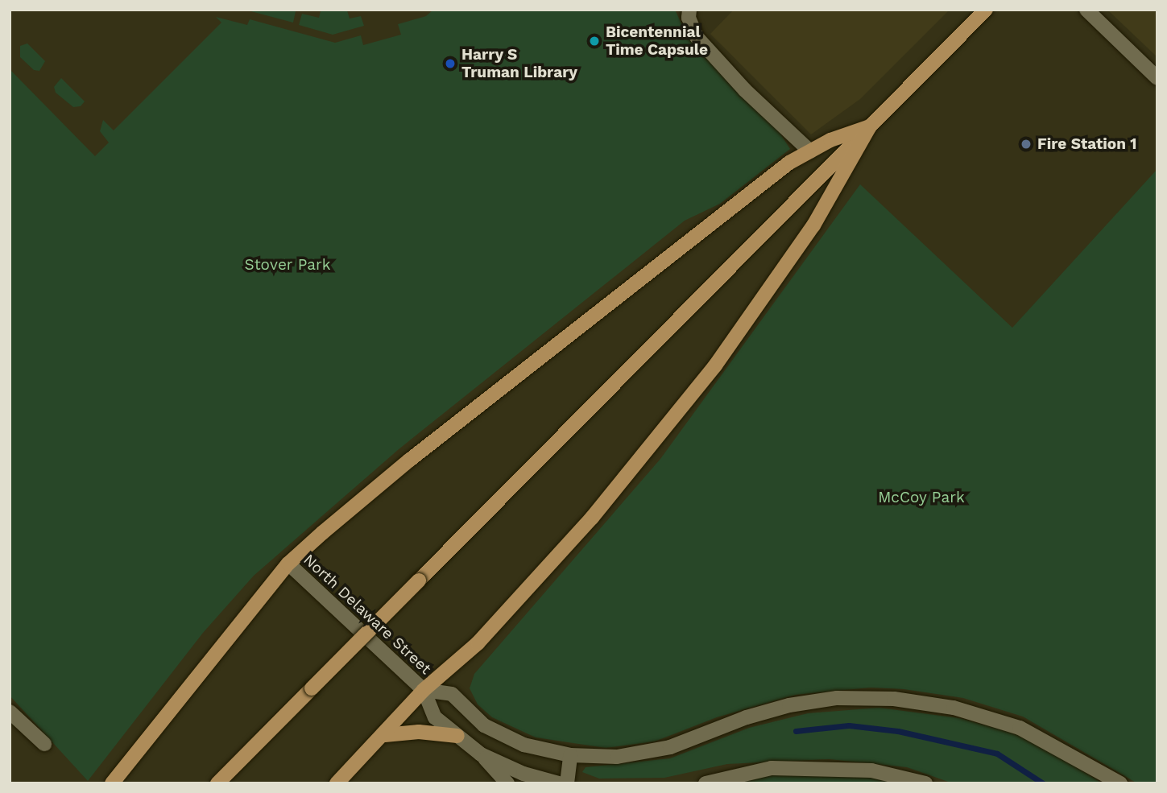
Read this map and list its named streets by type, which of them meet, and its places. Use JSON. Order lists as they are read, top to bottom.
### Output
{
  "streets": {
    "street": ["North Delaware Street"]
  },
  "parks": ["Stover Park", "McCoy Park"],
  "places": ["Bicentennial Time Capsule", "Harry S Truman Library", "Fire Station 1"]
}
